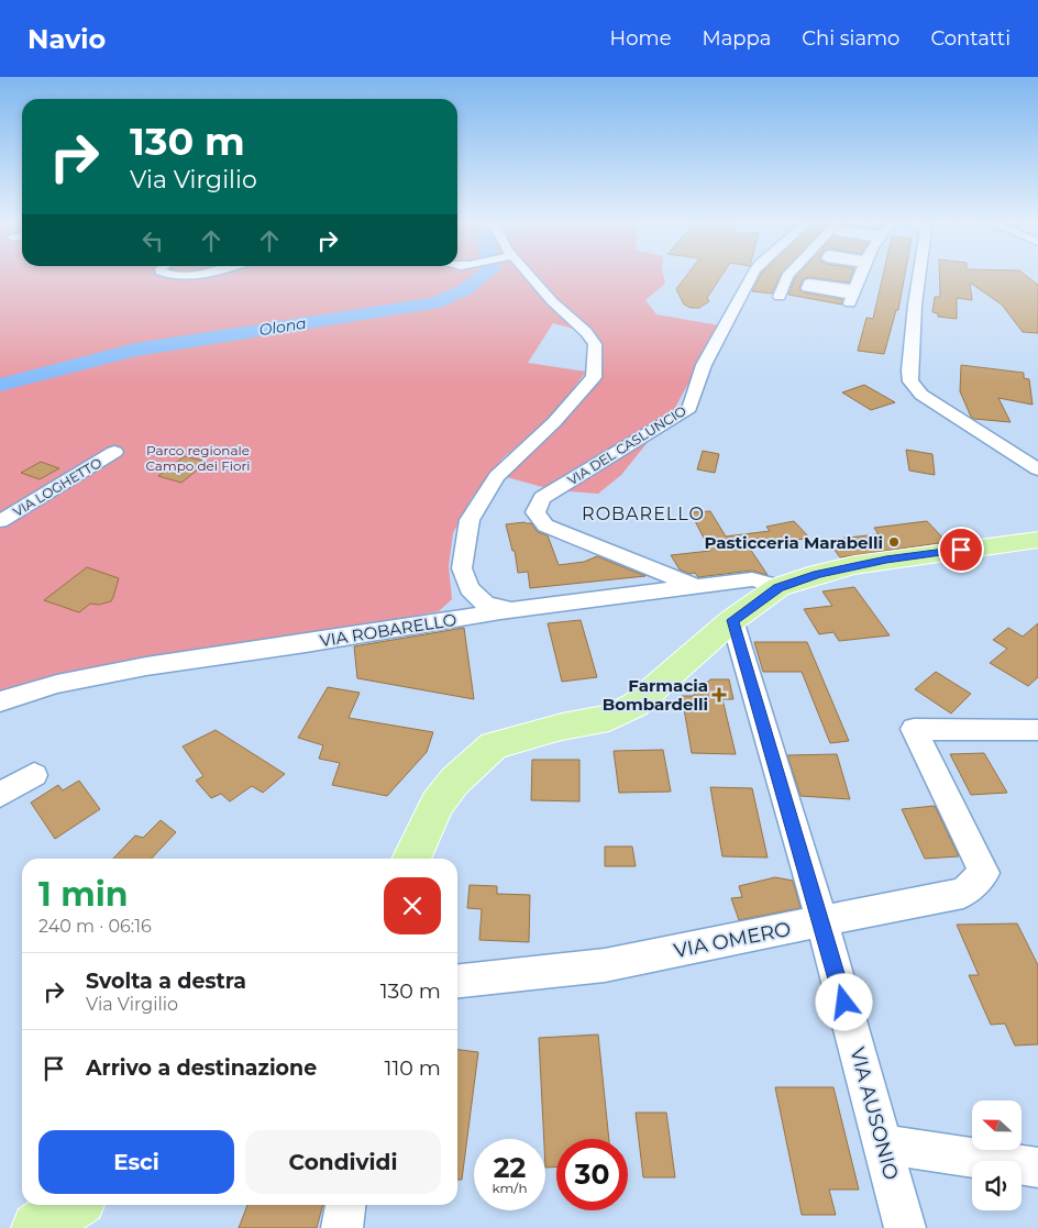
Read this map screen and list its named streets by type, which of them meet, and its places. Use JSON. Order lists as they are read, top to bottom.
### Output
{
  "streets": {
    "street": [
      "VIA DEL CASLUNCIO",
      "VIA LOGHETTO",
      "VIA ROBARELLO",
      "VIA OMERO",
      "VIA AUSONIO"
    ]
  },
  "crossings": [
    ["VIA DEL CASLUNCIO", "VIA ROBARELLO"],
    ["VIA OMERO", "VIA AUSONIO"]
  ],
  "districts": ["ROBARELLO"],
  "water": ["Olona"],
  "parks": ["Parco regionale Campo dei Fiori"],
  "places": {
    "other": ["Pasticceria Marabelli"],
    "health": ["Farmacia Bombardelli"]
  },
  "north": "left",
  "page": {
    "header": "Navio",
    "nav": [
      "Home",
      "Mappa",
      "Chi siamo",
      "Contatti"
    ],
    "turn": ["130 m", "Via Virgilio"],
    "heading": ["1 min", "240 m · 06:16"],
    "list": [
      {
        "name": "Svolta a destra",
        "note": "Via Virgilio",
        "value": "130 m"
      },
      {
        "name": "Arrivo a destinazione",
        "value": "110 m"
      }
    ],
    "buttons": ["Esci", "Condividi"],
    "speed": "22 km/h",
    "limit": "30"
  }
}
